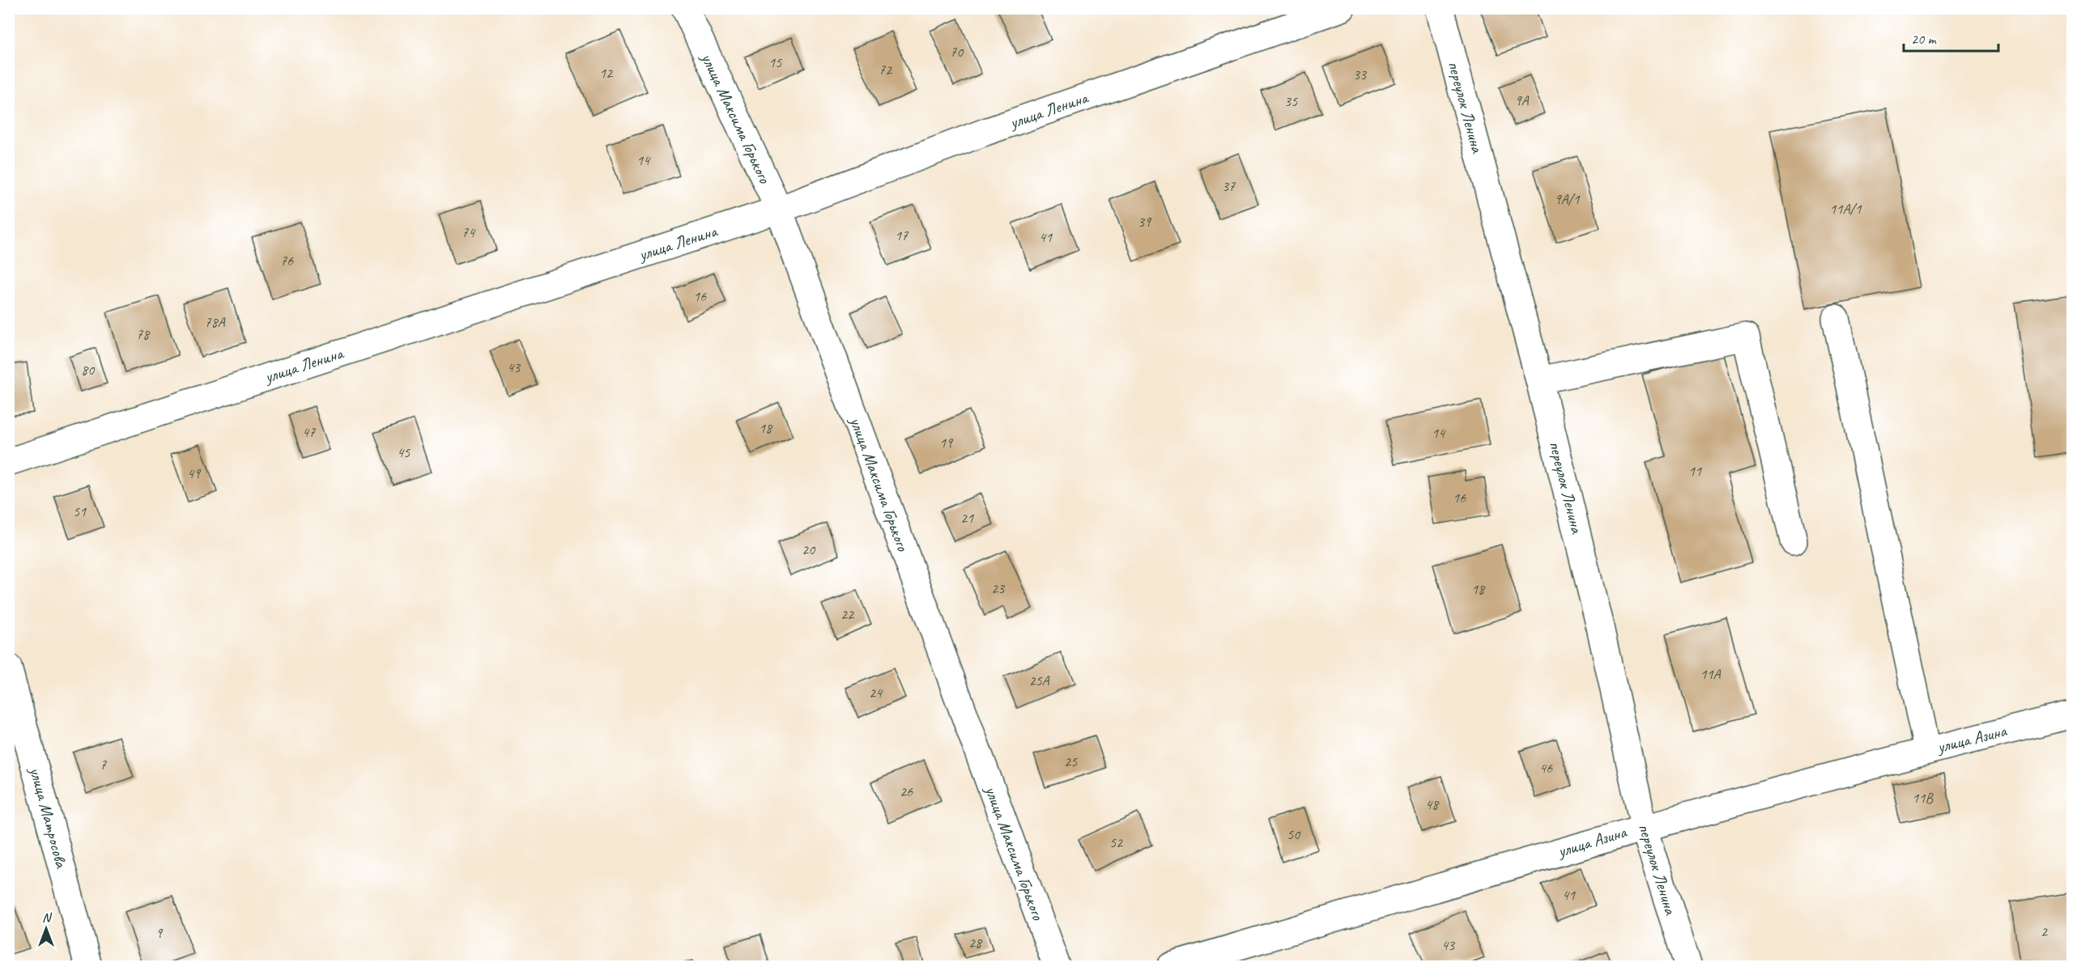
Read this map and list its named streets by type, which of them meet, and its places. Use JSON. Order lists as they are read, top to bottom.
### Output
{
  "streets": {
    "street": [
      "переулок Ленина",
      "улица Ленина",
      "улица Максима Горького",
      "улица Азина",
      "улица Матросова"
    ]
  },
  "crossings": [
    ["переулок Ленина", "улица Азина"],
    ["улица Ленина", "улица Максима Горького"]
  ],
  "house_numbers": [
    "70",
    "15",
    "72",
    "12",
    "33",
    "9А",
    "35",
    "14",
    "37",
    "9А/1",
    "11А/1",
    "39",
    "74",
    "17",
    "41",
    "76",
    "16",
    "78А",
    "78",
    "43",
    "80",
    "18",
    "47",
    "14",
    "19",
    "45",
    "11",
    "49",
    "16",
    "51",
    "21",
    "20",
    "23",
    "18",
    "22",
    "11А",
    "25А",
    "24",
    "25",
    "7",
    "46",
    "26",
    "11В",
    "48",
    "50",
    "52",
    "41",
    "2",
    "9",
    "28",
    "43"
  ],
  "scale_bar": "20 m",
  "north": "top"
}
